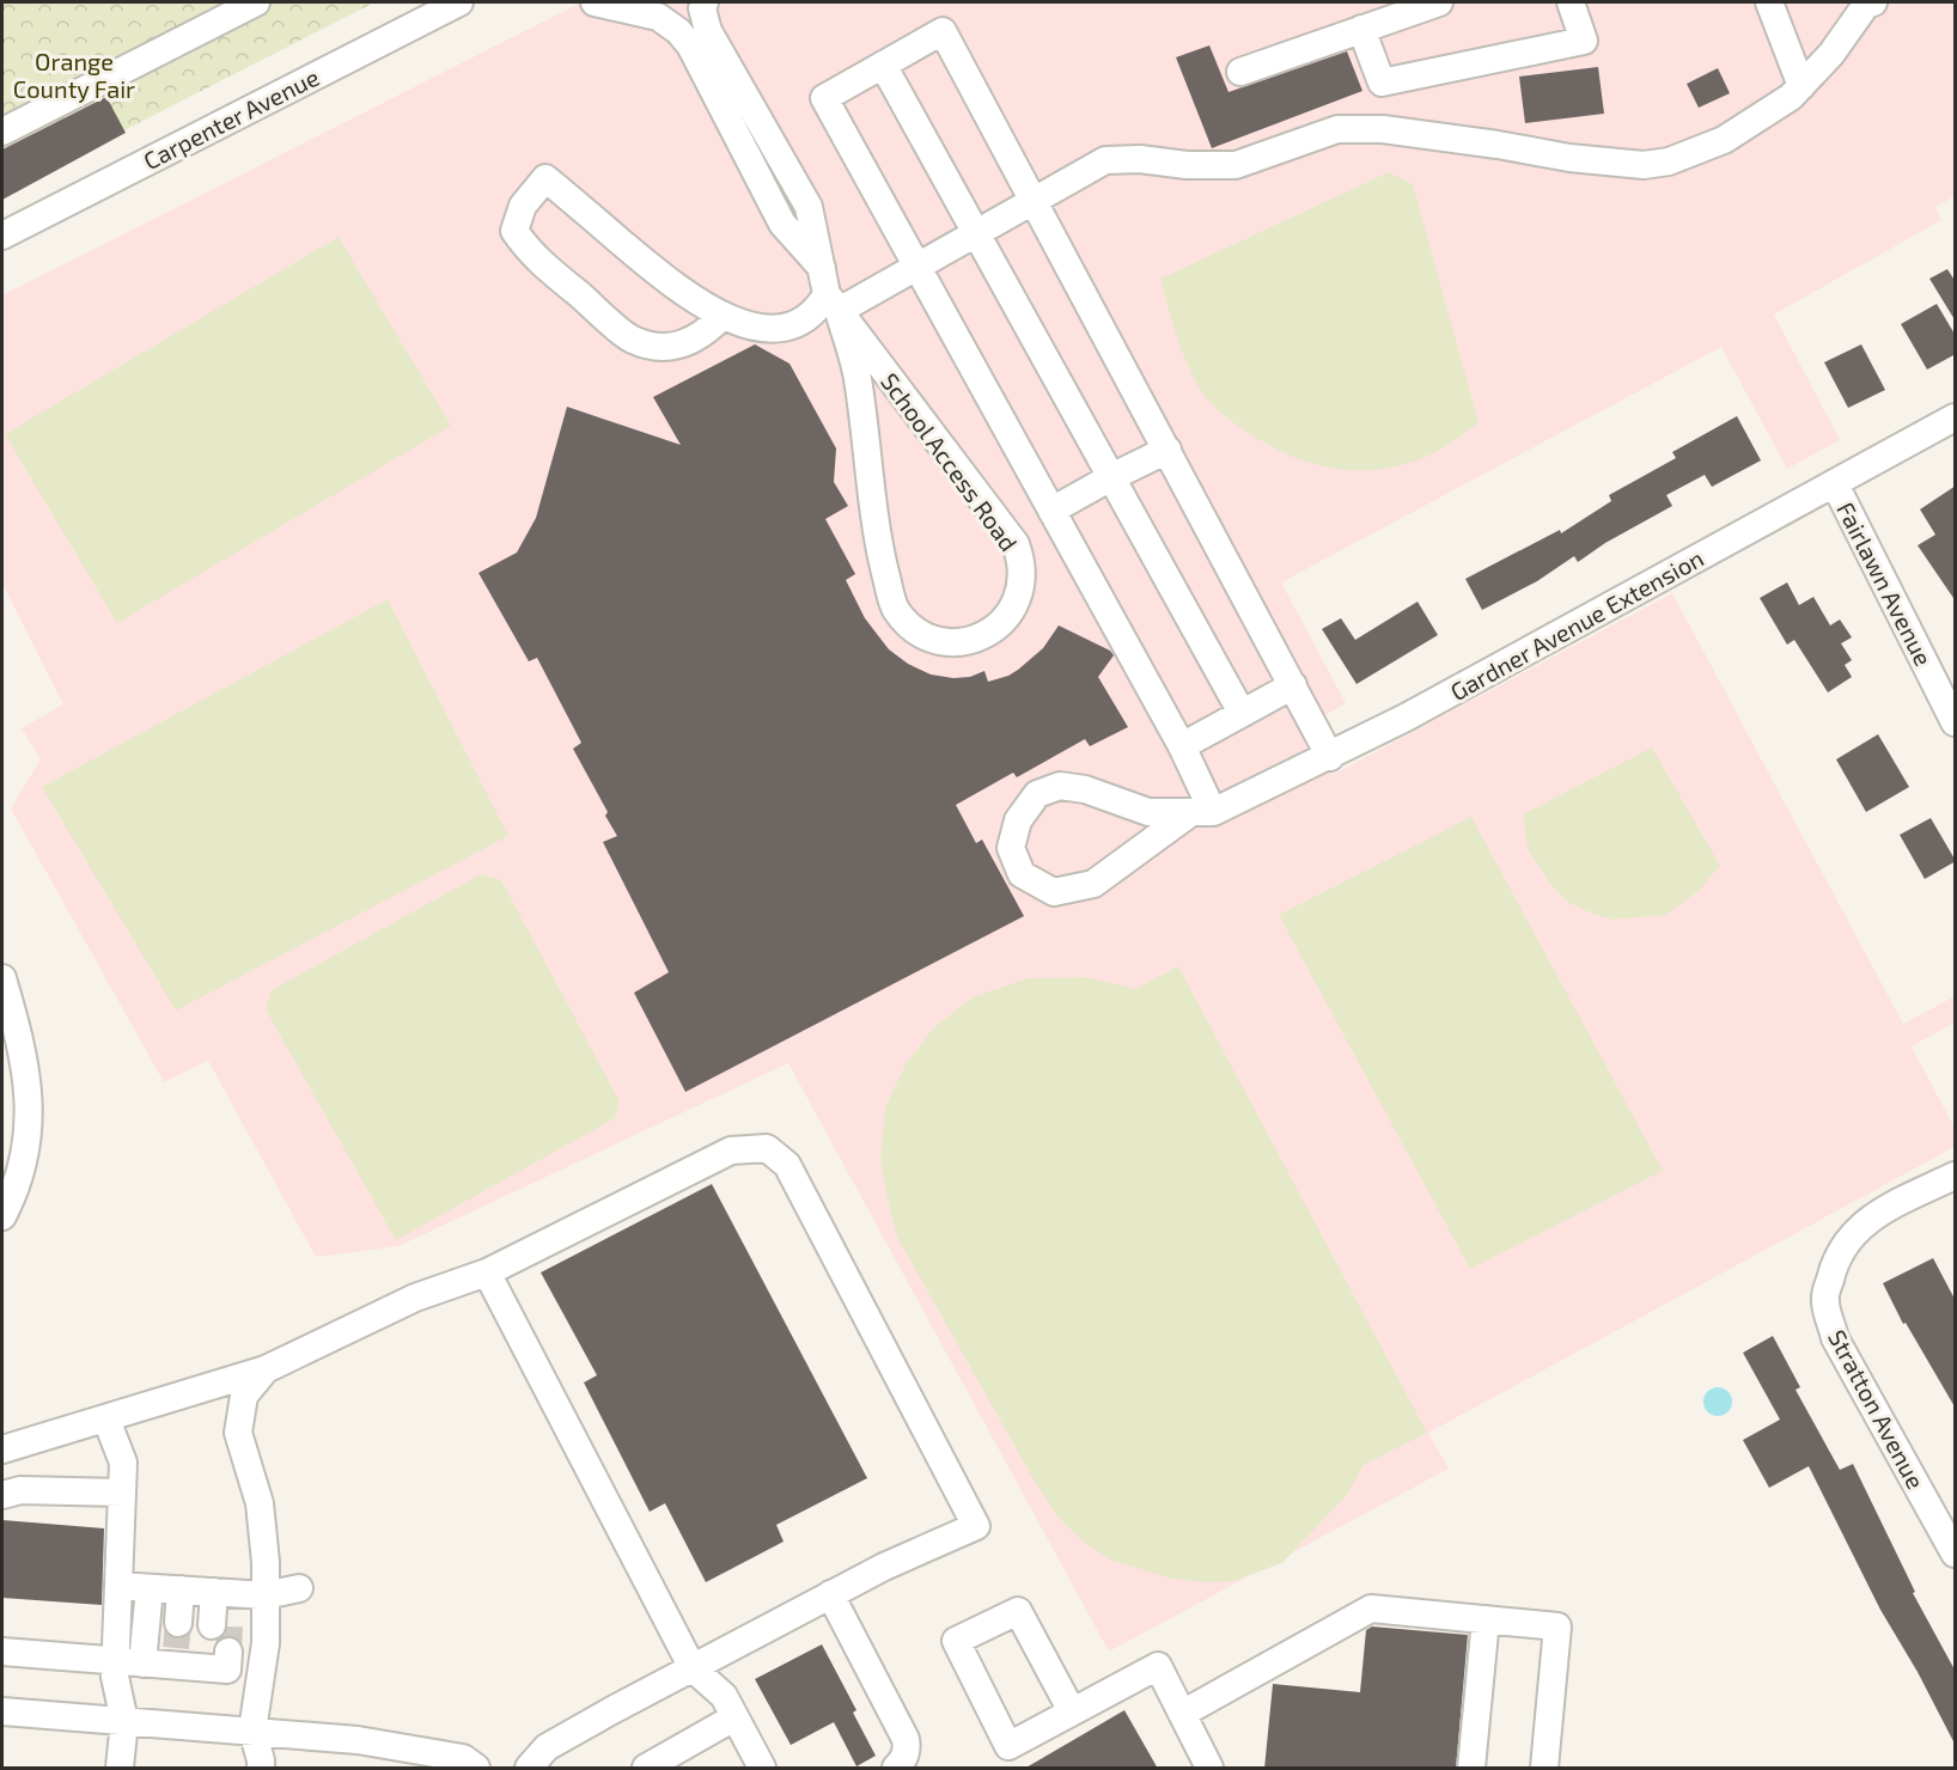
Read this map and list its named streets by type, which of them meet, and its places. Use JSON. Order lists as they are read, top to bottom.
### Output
{
  "streets": {
    "street": [
      "Carpenter Avenue",
      "School Access Road",
      "Fairlawn Avenue",
      "Gardner Avenue Extension",
      "Stratton Avenue"
    ]
  },
  "crossings": [
    ["Fairlawn Avenue", "Gardner Avenue Extension"]
  ],
  "parks": ["Orange County Fair"]
}
